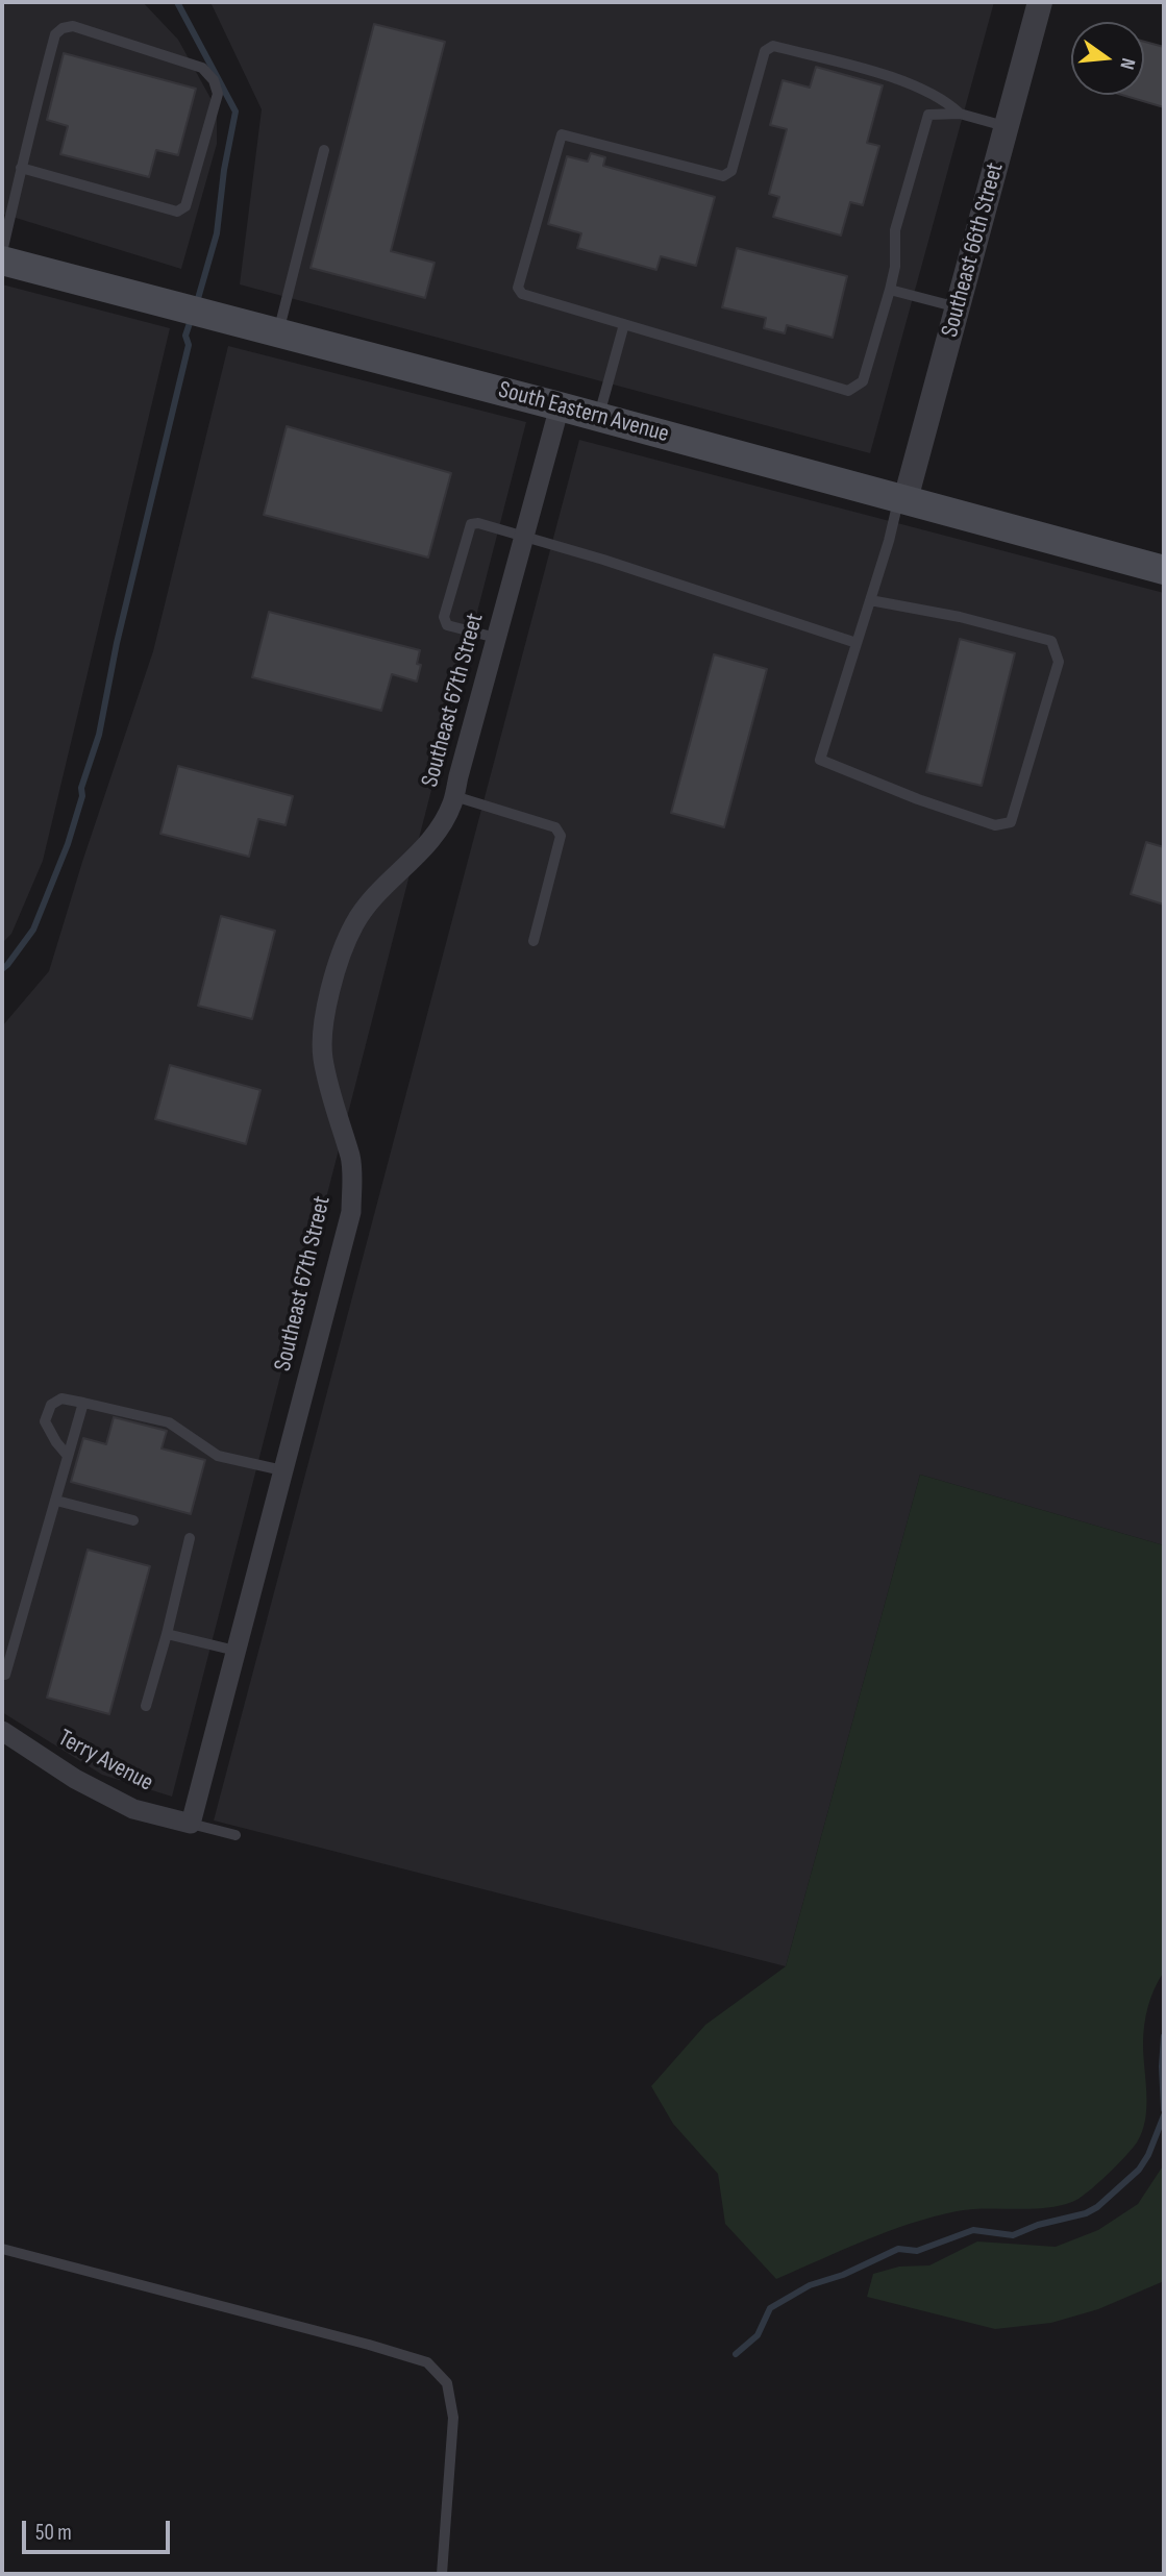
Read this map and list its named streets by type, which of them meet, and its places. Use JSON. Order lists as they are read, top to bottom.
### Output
{
  "streets": {
    "main road": ["South Eastern Avenue"],
    "street": ["Southeast 66th Street", "Southeast 67th Street", "Terry Avenue"]
  },
  "crossings": [
    ["Southeast 66th Street", "South Eastern Avenue"],
    ["South Eastern Avenue", "Southeast 67th Street"],
    ["Southeast 67th Street", "Terry Avenue"]
  ],
  "scale_bar": "50 m",
  "north": "right"
}
